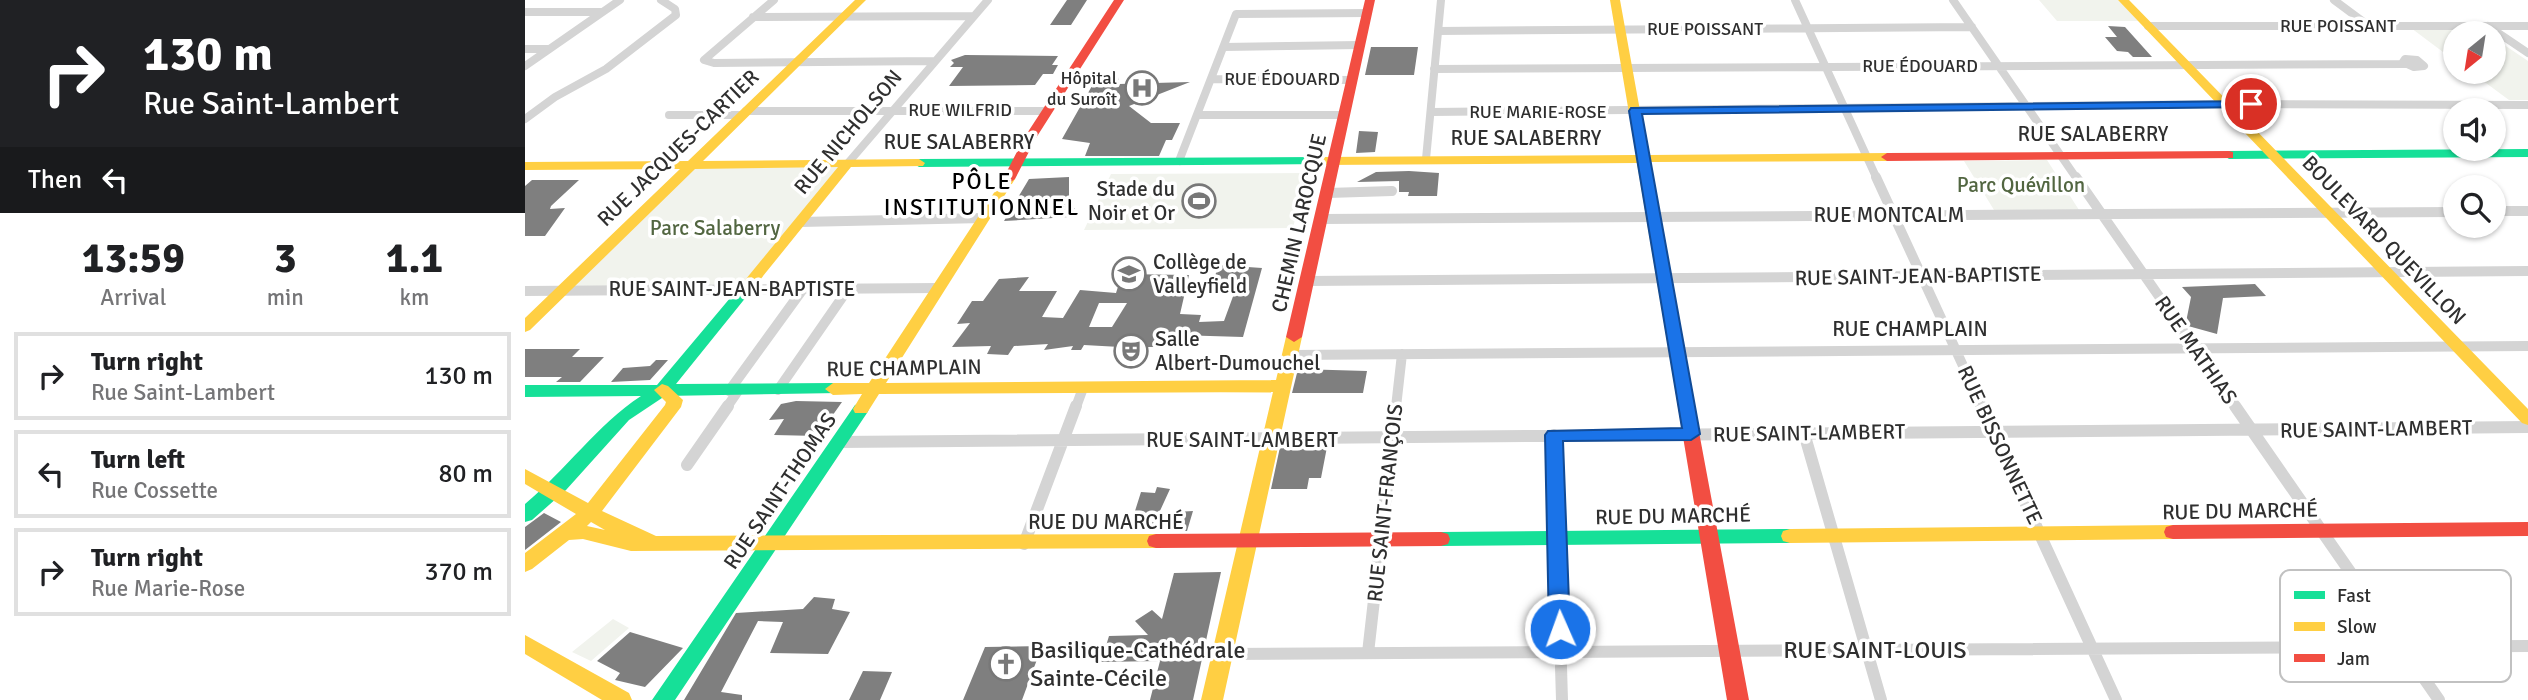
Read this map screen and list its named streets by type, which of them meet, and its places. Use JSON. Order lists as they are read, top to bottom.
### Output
{
  "streets": {
    "street": [
      "RUE POISSANT",
      "RUE ÉDOUARD",
      "RUE WILFRID",
      "RUE MARIE-ROSE",
      "RUE NICHOLSON",
      "RUE SALABERRY",
      "RUE JACQUES-CARTIER",
      "RUE MONTCALM",
      "CHEMIN LAROCQUE",
      "BOULEVARD QUEVILLON",
      "RUE SAINT-JEAN-BAPTISTE",
      "RUE CHAMPLAIN",
      "RUE MATHIAS",
      "RUE SAINT-LAMBERT",
      "RUE BISSONNETTE",
      "RUE SAINT-THOMAS",
      "RUE SAINT-FRANÇOIS",
      "RUE DU MARCHÉ",
      "RUE SAINT-LOUIS"
    ]
  },
  "crossings": [
    ["RUE POISSANT", "BOULEVARD QUEVILLON"],
    ["RUE POISSANT", "RUE MATHIAS"],
    ["RUE POISSANT", "RUE BISSONNETTE"],
    ["RUE ÉDOUARD", "CHEMIN LAROCQUE"],
    ["RUE ÉDOUARD", "BOULEVARD QUEVILLON"],
    ["RUE ÉDOUARD", "RUE MATHIAS"],
    ["RUE ÉDOUARD", "RUE BISSONNETTE"],
    ["RUE WILFRID", "RUE NICHOLSON"],
    ["RUE WILFRID", "RUE JACQUES-CARTIER"],
    ["RUE WILFRID", "RUE SAINT-THOMAS"],
    ["RUE MARIE-ROSE", "BOULEVARD QUEVILLON"],
    ["RUE MARIE-ROSE", "RUE MATHIAS"],
    ["RUE MARIE-ROSE", "RUE BISSONNETTE"],
    ["RUE NICHOLSON", "RUE SALABERRY"],
    ["RUE NICHOLSON", "RUE SAINT-JEAN-BAPTISTE"],
    ["RUE NICHOLSON", "RUE CHAMPLAIN"],
    ["RUE NICHOLSON", "RUE DU MARCHÉ"],
    ["RUE SALABERRY", "RUE JACQUES-CARTIER"],
    ["RUE SALABERRY", "CHEMIN LAROCQUE"],
    ["RUE SALABERRY", "BOULEVARD QUEVILLON"],
    ["RUE SALABERRY", "RUE MATHIAS"],
    ["RUE SALABERRY", "RUE BISSONNETTE"],
    ["RUE SALABERRY", "RUE SAINT-THOMAS"],
    ["RUE JACQUES-CARTIER", "RUE SAINT-JEAN-BAPTISTE"],
    ["RUE MONTCALM", "CHEMIN LAROCQUE"],
    ["RUE MONTCALM", "BOULEVARD QUEVILLON"],
    ["RUE MONTCALM", "RUE MATHIAS"],
    ["RUE MONTCALM", "RUE BISSONNETTE"],
    ["CHEMIN LAROCQUE", "RUE SAINT-JEAN-BAPTISTE"],
    ["CHEMIN LAROCQUE", "RUE CHAMPLAIN"],
    ["CHEMIN LAROCQUE", "RUE SAINT-LAMBERT"],
    ["CHEMIN LAROCQUE", "RUE DU MARCHÉ"],
    ["CHEMIN LAROCQUE", "RUE SAINT-LOUIS"],
    ["BOULEVARD QUEVILLON", "RUE SAINT-JEAN-BAPTISTE"],
    ["BOULEVARD QUEVILLON", "RUE CHAMPLAIN"],
    ["RUE SAINT-JEAN-BAPTISTE", "RUE MATHIAS"],
    ["RUE SAINT-JEAN-BAPTISTE", "RUE BISSONNETTE"],
    ["RUE SAINT-JEAN-BAPTISTE", "RUE SAINT-THOMAS"],
    ["RUE CHAMPLAIN", "RUE MATHIAS"],
    ["RUE CHAMPLAIN", "RUE BISSONNETTE"],
    ["RUE CHAMPLAIN", "RUE SAINT-THOMAS"],
    ["RUE CHAMPLAIN", "RUE SAINT-FRANÇOIS"],
    ["RUE MATHIAS", "RUE SAINT-LAMBERT"],
    ["RUE MATHIAS", "RUE DU MARCHÉ"],
    ["RUE SAINT-LAMBERT", "RUE BISSONNETTE"],
    ["RUE SAINT-LAMBERT", "RUE SAINT-THOMAS"],
    ["RUE SAINT-LAMBERT", "RUE SAINT-FRANÇOIS"],
    ["RUE BISSONNETTE", "RUE DU MARCHÉ"],
    ["RUE BISSONNETTE", "RUE SAINT-LOUIS"],
    ["RUE SAINT-THOMAS", "RUE DU MARCHÉ"],
    ["RUE SAINT-FRANÇOIS", "RUE DU MARCHÉ"],
    ["RUE SAINT-FRANÇOIS", "RUE SAINT-LOUIS"]
  ],
  "districts": ["PÔLE INSTITUTIONNEL"],
  "parks": ["Parc Quévillon", "Parc Salaberry"],
  "places": {
    "hospital": ["Hôpital du Suroît"],
    "sports": ["Stade du Noir et Or"],
    "school or university": ["Collège de Valleyfield"],
    "theatre": ["Salle Albert-Dumouchel"],
    "church": ["Basilique-Cathédrale Sainte-Cécile"]
  },
  "legend": ["Fast", "Slow", "Jam"],
  "north": "bottom left",
  "page": {
    "turn": ["130 m", "Rue Saint-Lambert"],
    "then": "Then",
    "eta": [
      "13:59",
      "Arrival",
      "3",
      "min",
      "1.1",
      "km"
    ],
    "list": [
      {
        "name": "Turn right",
        "note": "Rue Saint-Lambert",
        "value": "130 m"
      },
      {
        "name": "Turn left",
        "note": "Rue Cossette",
        "value": "80 m"
      },
      {
        "name": "Turn right",
        "note": "Rue Marie-Rose",
        "value": "370 m"
      }
    ]
  }
}
